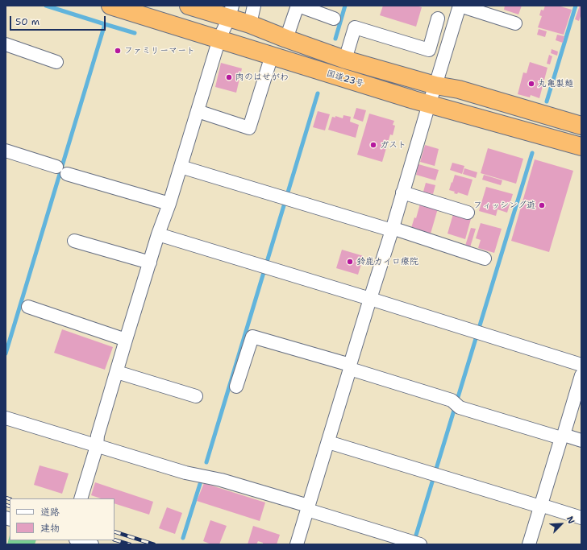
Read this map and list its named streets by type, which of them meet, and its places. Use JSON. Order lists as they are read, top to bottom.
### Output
{
  "streets": {
    "highway": ["国道23号"]
  },
  "places": [
    "ファミリーマート",
    "肉のはせがわ",
    "丸亀製麺",
    "ガスト",
    "フィッシング遊",
    "鈴鹿カイロ療院"
  ],
  "legend": ["道路", "建物"],
  "scale_bar": "50 m",
  "north": "top right"
}
